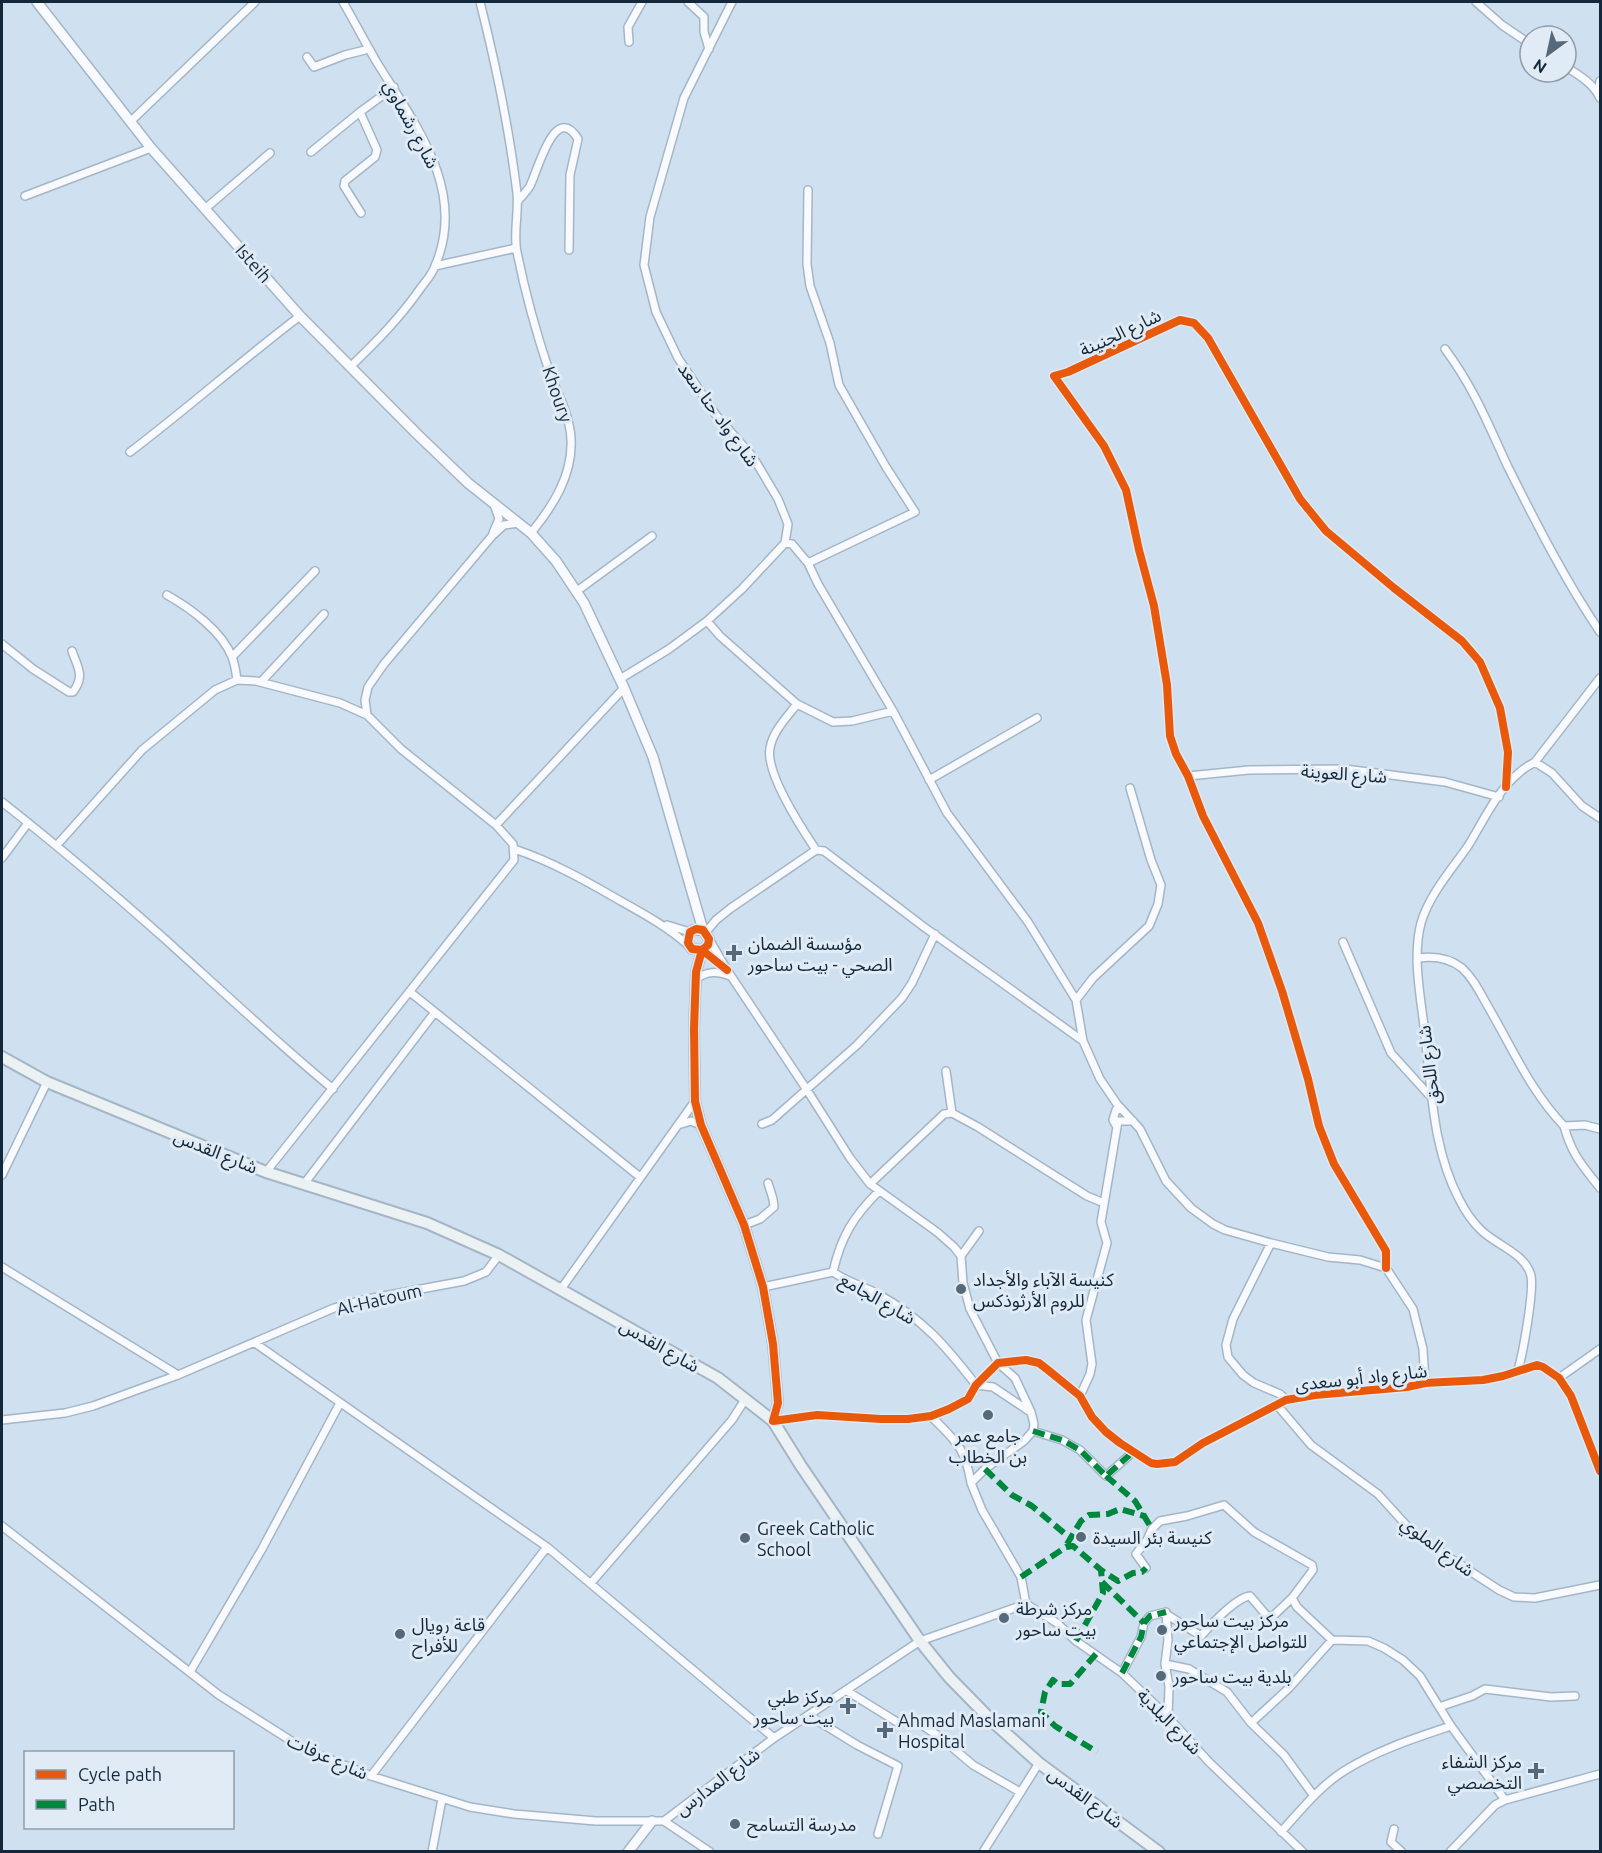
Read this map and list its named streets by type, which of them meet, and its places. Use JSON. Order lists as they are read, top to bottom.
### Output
{
  "streets": {
    "main road": ["شارع القدس"],
    "street": [
      "شارع رشماوي",
      "Isteih",
      "شارع الجنينة",
      "Khoury",
      "شارع واد حنا سعد",
      "شارع العوينة",
      "شارع اللحق",
      "شارع الجامع",
      "Al-Hatoum",
      "شارع واد أبو سعدى",
      "شارع الملوي",
      "شارع البلدية",
      "شارع عرفات",
      "شارع المدارس"
    ]
  },
  "crossings": [
    ["شارع رشماوي", "Isteih"],
    ["Isteih", "Khoury"],
    ["شارع الجنينة", "شارع العوينة"],
    ["شارع الجنينة", "شارع اللحق"],
    ["شارع العوينة", "شارع اللحق"],
    ["شارع اللحق", "شارع واد أبو سعدى"],
    ["شارع القدس", "Al-Hatoum"],
    ["شارع القدس", "شارع المدارس"],
    ["شارع واد أبو سعدى", "شارع الملوي"],
    ["شارع البلدية", "شارع المدارس"],
    ["شارع عرفات", "شارع المدارس"]
  ],
  "places": {
    "health": [
      "مؤسسة الضمان الصحي - بيت ساحور",
      "مركز طبي بيت ساحور",
      "Ahmad Maslamani Hospital",
      "مركز الشفاء التخصصي"
    ],
    "other": [
      "كنيسة الآباء والأجداد للروم الأرثوذكس",
      "جامع عمر بن الخطاب",
      "كنيسة بئر السيدة",
      "Greek Catholic School",
      "مركز شرطة بيت ساحور",
      "مركز بيت ساحور للتواصل الإجتماعي",
      "قاعة رويال للأفراح",
      "بلدية بيت ساحور",
      "مدرسة التسامح"
    ]
  },
  "legend": ["Cycle path", "Path"],
  "north": "bottom left"
}
